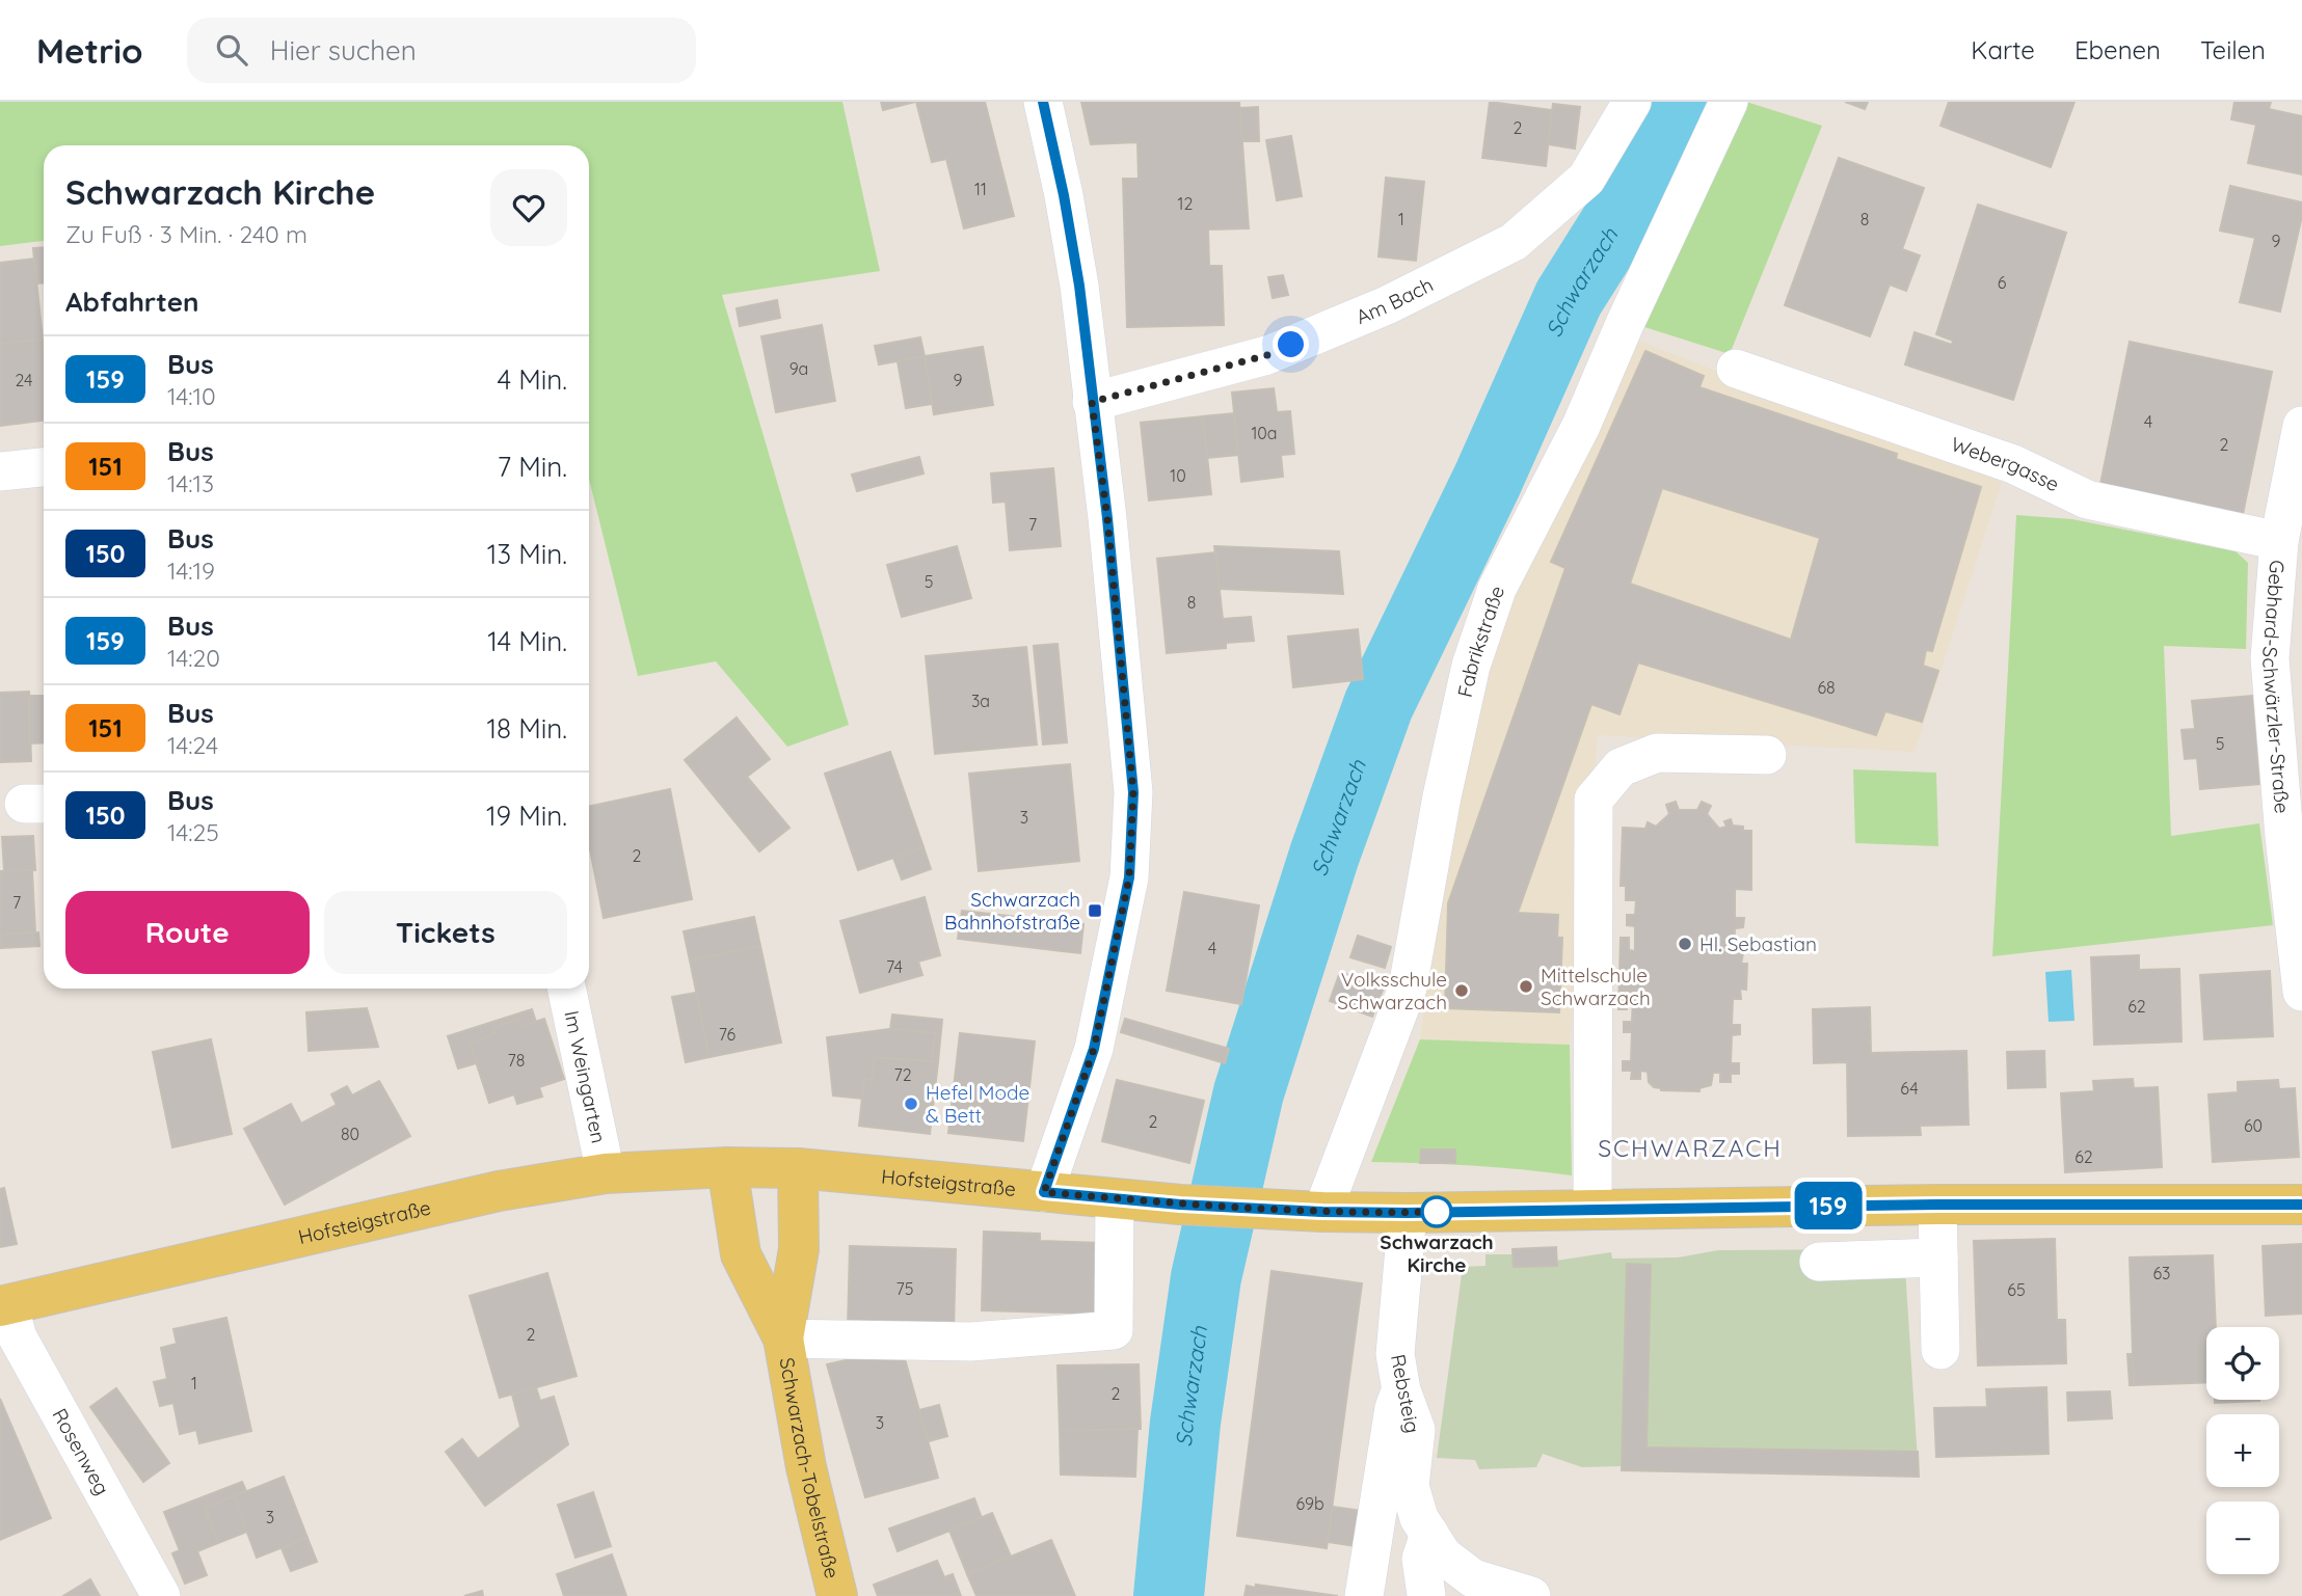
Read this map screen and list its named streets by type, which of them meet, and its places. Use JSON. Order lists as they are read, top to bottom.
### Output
{
  "streets": {
    "main road": ["Hofsteigstraße", "Schwarzach-Tobelstraße"],
    "street": [
      "Am Bach",
      "Webergasse",
      "Fabrikstraße",
      "Gebhard-Schwärzler-Straße",
      "Im Weingarten",
      "Rebsteig",
      "Rosenweg"
    ]
  },
  "crossings": [
    ["Webergasse", "Gebhard-Schwärzler-Straße"],
    ["Fabrikstraße", "Hofsteigstraße"],
    ["Im Weingarten", "Hofsteigstraße"],
    ["Hofsteigstraße", "Rebsteig"],
    ["Hofsteigstraße", "Rosenweg"],
    ["Hofsteigstraße", "Schwarzach-Tobelstraße"]
  ],
  "districts": ["SCHWARZACH"],
  "water": ["Schwarzach"],
  "places": {
    "transit": ["Schwarzach Bahnhofstraße"],
    "other": [
      "Hl. Sebastian",
      "Mittelschule Schwarzach",
      "Volksschule Schwarzach",
      "Hefel Mode & Bett",
      "Schwarzach Kirche"
    ]
  },
  "lines": ["bus line 159"],
  "house_numbers": [
    "2",
    "11",
    "12",
    "1",
    "8",
    "9",
    "6",
    "9a",
    "24",
    "9",
    "4",
    "10a",
    "2",
    "10",
    "7",
    "5",
    "8",
    "68",
    "3a",
    "5",
    "3",
    "2",
    "7",
    "4",
    "74",
    "62",
    "76",
    "78",
    "72",
    "64",
    "2",
    "60",
    "80",
    "62",
    "63",
    "75",
    "65",
    "2",
    "1",
    "2",
    "3",
    "69b",
    "3"
  ],
  "page": {
    "header": "Metrio",
    "search": "Hier suchen",
    "nav": ["Karte", "Ebenen", "Teilen"],
    "on_map": "159",
    "heading": [
      ["Schwarzach Kirche", "Zu Fuß · 3 Min. · 240 m"],
      "Abfahrten"
    ],
    "list": [
      {
        "mark": "159",
        "name": "Bus",
        "note": "14:10",
        "value": "4 Min."
      },
      {
        "mark": "151",
        "name": "Bus",
        "note": "14:13",
        "value": "7 Min."
      },
      {
        "mark": "150",
        "name": "Bus",
        "note": "14:19",
        "value": "13 Min."
      },
      {
        "mark": "159",
        "name": "Bus",
        "note": "14:20",
        "value": "14 Min."
      },
      {
        "mark": "151",
        "name": "Bus",
        "note": "14:24",
        "value": "18 Min."
      },
      {
        "mark": "150",
        "name": "Bus",
        "note": "14:25",
        "value": "19 Min."
      }
    ],
    "buttons": ["Route", "Tickets"],
    "map_buttons": ["+", "−"]
  }
}
